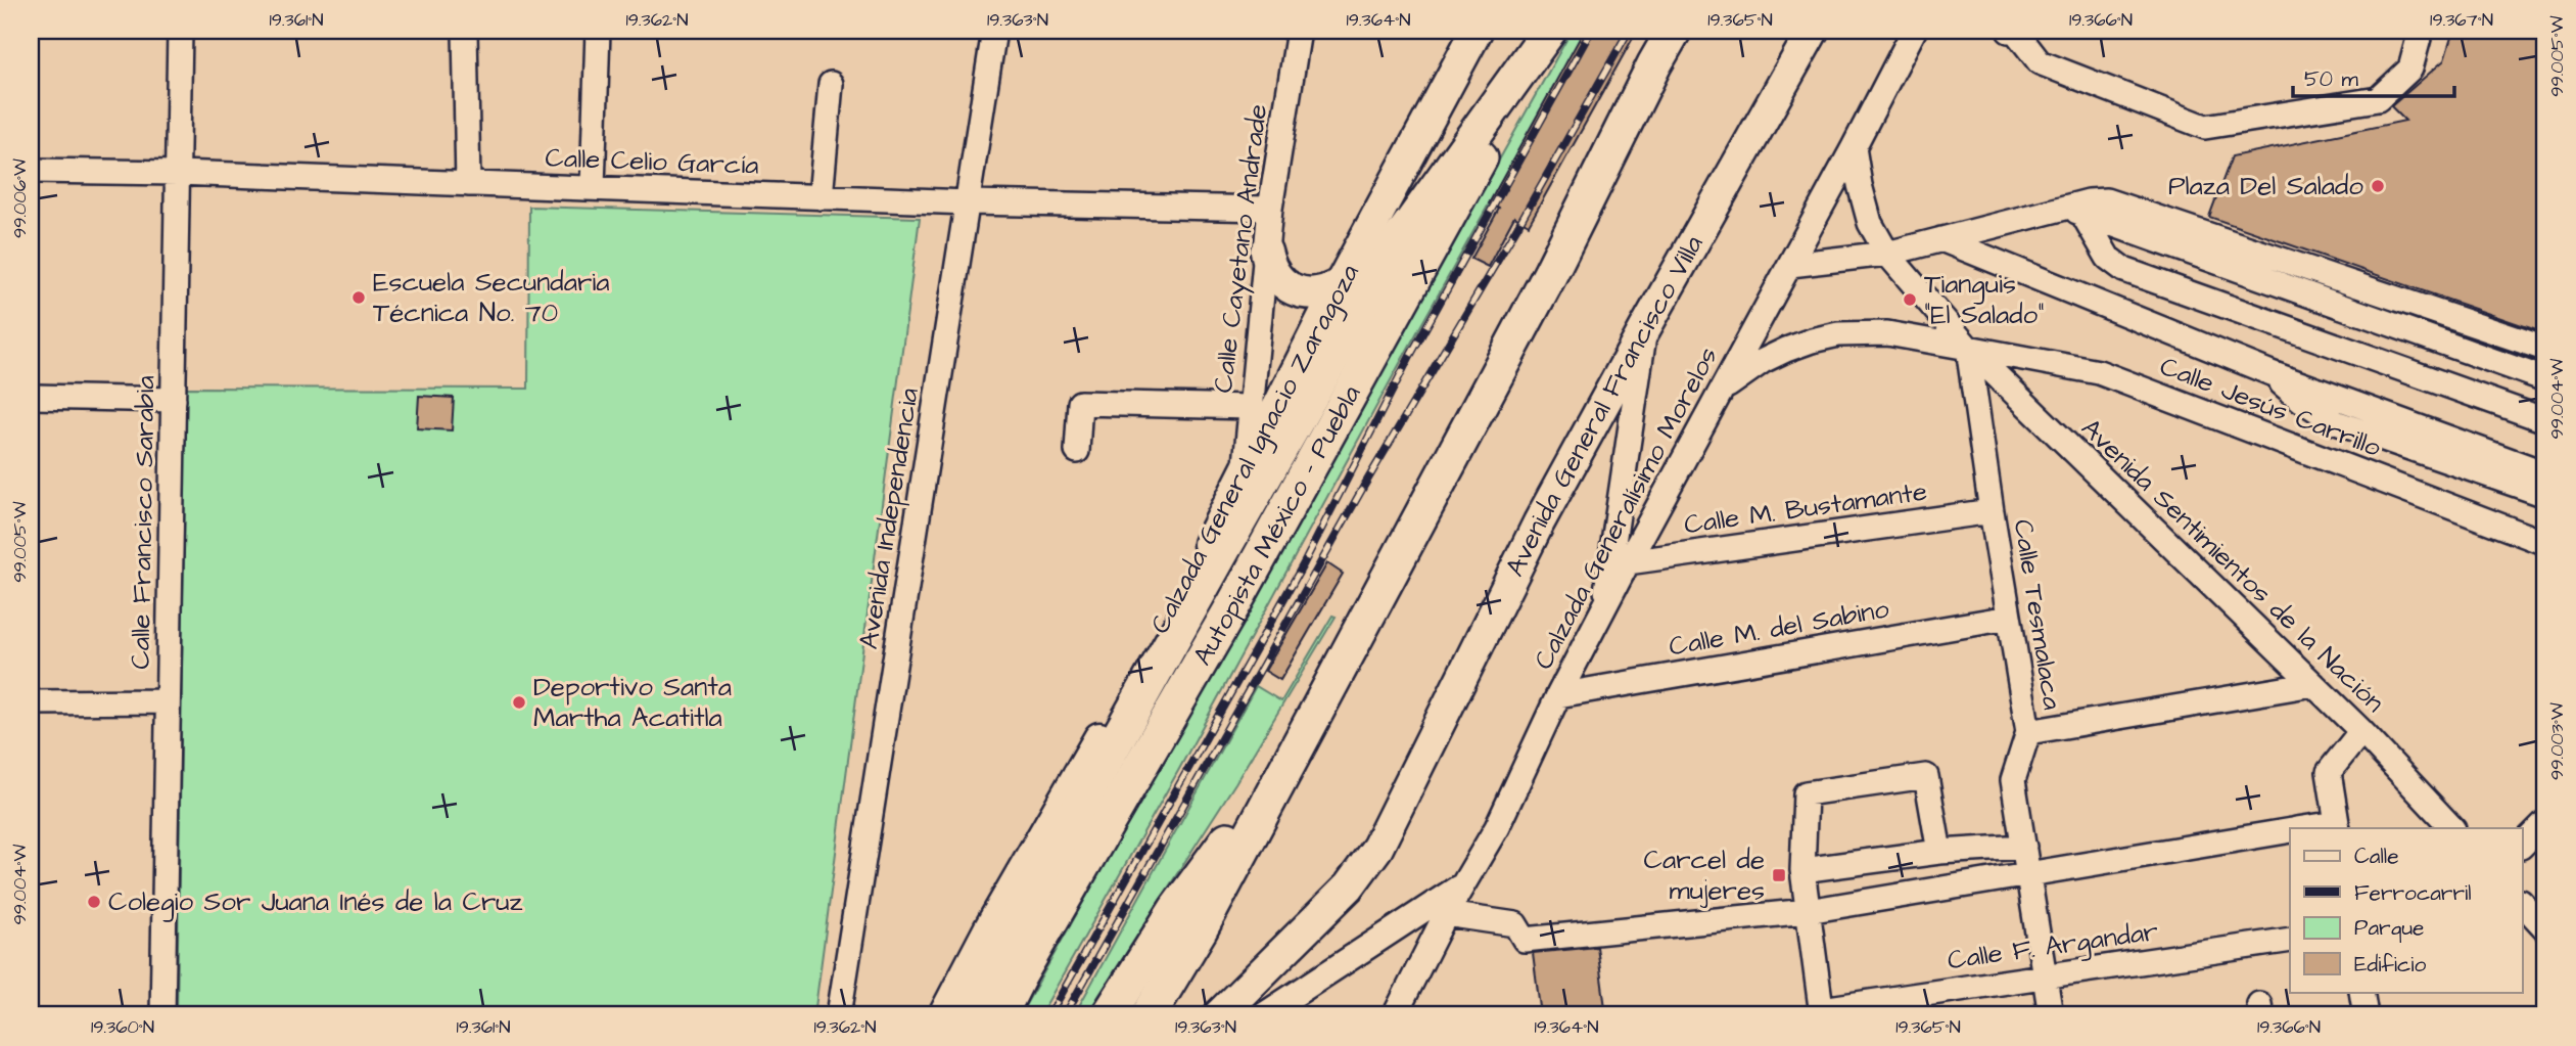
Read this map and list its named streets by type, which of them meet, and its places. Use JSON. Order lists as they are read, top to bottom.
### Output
{
  "streets": {
    "highway": ["Calzada General Ignacio Zaragoza", "Autopista México - Puebla"],
    "main road": ["Avenida General Francisco Villa"],
    "street": [
      "Calle Celio García",
      "Calle Cayetano Andrade",
      "Calle Jesús Carrillo",
      "Calzada Generalísimo Morelos",
      "Calle M. Bustamante",
      "Avenida Independencia",
      "Calle Francisco Sarabia",
      "Avenida Sentimientos de la Nación",
      "Calle Tesmalaca",
      "Calle M. del Sabino",
      "Calle F. Argandar"
    ]
  },
  "crossings": [
    ["Calle Celio García", "Calle Cayetano Andrade"],
    ["Calle Celio García", "Avenida Independencia"],
    ["Calle Celio García", "Calle Francisco Sarabia"],
    ["Calle Cayetano Andrade", "Calzada General Ignacio Zaragoza"],
    ["Calle Jesús Carrillo", "Avenida Sentimientos de la Nación"],
    ["Calle Jesús Carrillo", "Calle Tesmalaca"],
    ["Calzada Generalísimo Morelos", "Calle M. Bustamante"],
    ["Calzada Generalísimo Morelos", "Avenida Sentimientos de la Nación"],
    ["Calzada Generalísimo Morelos", "Calle M. del Sabino"],
    ["Calle M. Bustamante", "Calle Tesmalaca"],
    ["Avenida Sentimientos de la Nación", "Calle Tesmalaca"],
    ["Calle Tesmalaca", "Calle M. del Sabino"],
    ["Calle Tesmalaca", "Calle F. Argandar"]
  ],
  "places": {
    "other": [
      "Plaza Del Salado",
      "Escuela Secundaria Técnica No. 70",
      "Tianguis “El Salado”",
      "Deportivo Santa Martha Acatitla",
      "Colegio Sor Juana Inés de la Cruz"
    ],
    "transit": ["Carcel de mujeres"]
  },
  "legend": [
    "Calle",
    "Ferrocarril",
    "Parque",
    "Edificio"
  ],
  "scale_bar": "50 m",
  "coordinates": [
    "19.361°N",
    "19.362°N",
    "19.363°N",
    "19.364°N",
    "19.365°N",
    "19.366°N",
    "19.367°N",
    "99.005°W",
    "99.006°W",
    "99.004°W",
    "99.003°W",
    "19.360°N"
  ]
}
